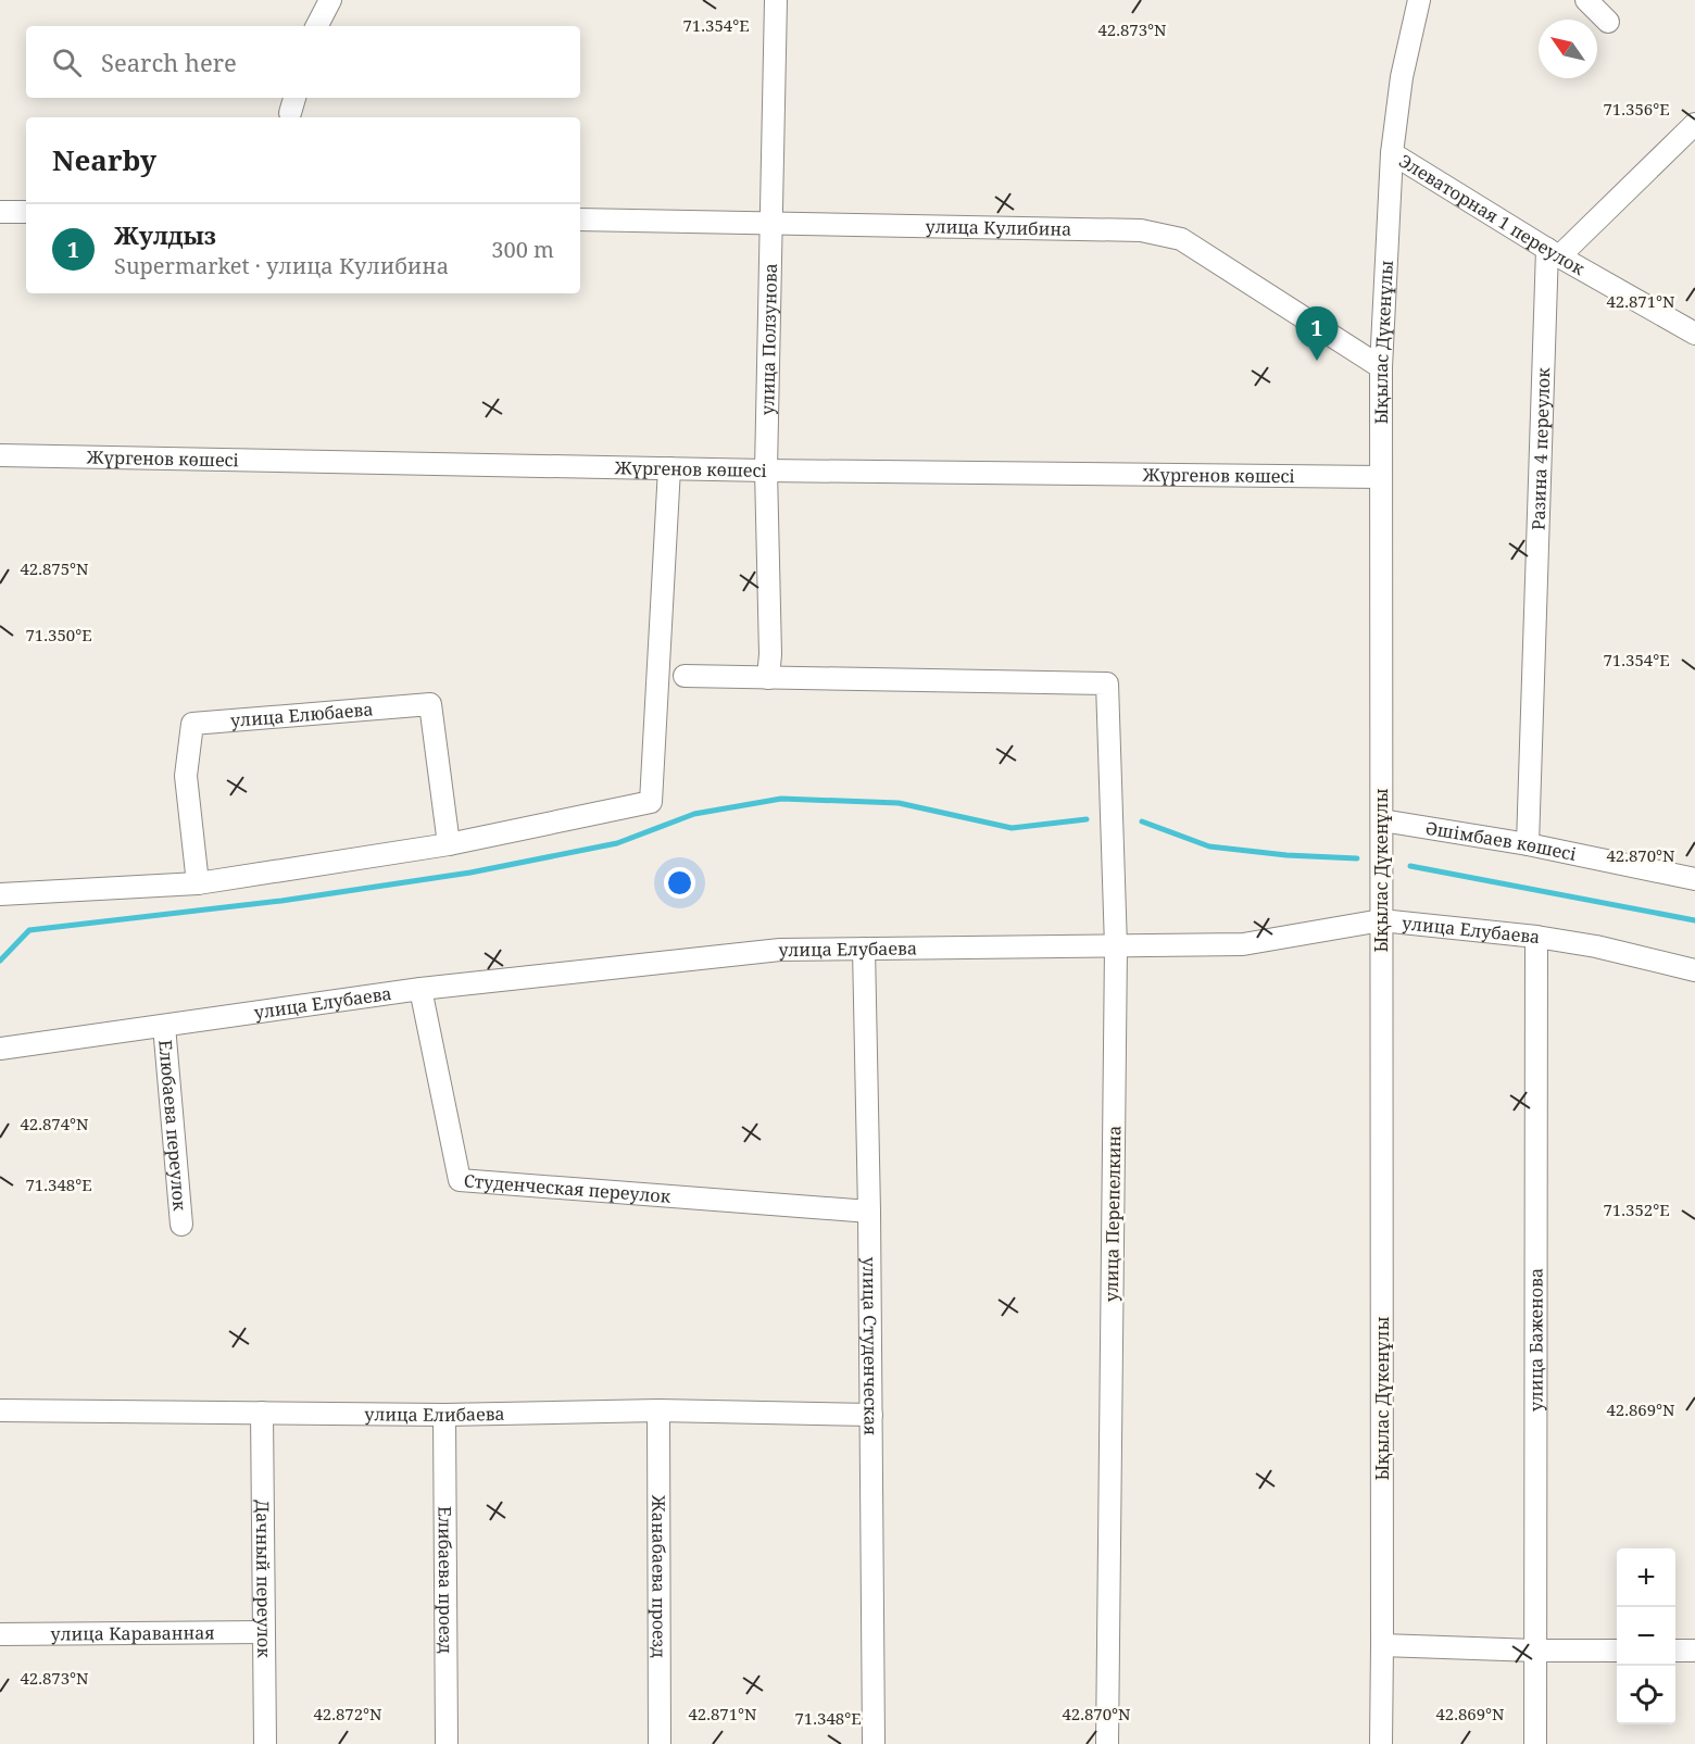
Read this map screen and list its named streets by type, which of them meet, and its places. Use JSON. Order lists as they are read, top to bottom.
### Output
{
  "streets": {
    "street": [
      "Элеваторная 1 переулок",
      "улица Кулибина",
      "улица Ползунова",
      "Ықылас Дүкенұлы",
      "Разина 4 переулок",
      "Жүргенов көшесі",
      "улица Елюбаева",
      "Әшімбаев көшесі",
      "улица Елубаева",
      "Елюбаева переулок",
      "Студенческая переулок",
      "улица Перепелкина",
      "улица Баженова",
      "улица Студенческая",
      "улица Елибаева",
      "Жанабаева проезд",
      "Дачный переулок",
      "Елибаева проезд",
      "улица Караванная"
    ]
  },
  "crossings": [
    ["Элеваторная 1 переулок", "Ықылас Дүкенұлы"],
    ["Элеваторная 1 переулок", "Разина 4 переулок"],
    ["улица Кулибина", "улица Ползунова"],
    ["улица Кулибина", "Ықылас Дүкенұлы"],
    ["улица Ползунова", "Жүргенов көшесі"],
    ["улица Ползунова", "улица Перепелкина"],
    ["Ықылас Дүкенұлы", "Жүргенов көшесі"],
    ["Ықылас Дүкенұлы", "Әшімбаев көшесі"],
    ["Ықылас Дүкенұлы", "улица Елубаева"],
    ["Разина 4 переулок", "Әшімбаев көшесі"],
    ["улица Елубаева", "Елюбаева переулок"],
    ["улица Елубаева", "Студенческая переулок"],
    ["улица Елубаева", "улица Перепелкина"],
    ["улица Елубаева", "улица Баженова"],
    ["улица Елубаева", "улица Студенческая"],
    ["Студенческая переулок", "улица Студенческая"],
    ["улица Студенческая", "улица Елибаева"],
    ["улица Елибаева", "Жанабаева проезд"],
    ["улица Елибаева", "Дачный переулок"],
    ["улица Елибаева", "Елибаева проезд"],
    ["Дачный переулок", "улица Караванная"]
  ],
  "north": "top left",
  "page": {
    "search": "Search here",
    "heading": "Nearby",
    "list": [
      {
        "mark": "1",
        "name": "Жулдыз",
        "note": "Supermarket · улица Кулибина",
        "value": "300 m"
      }
    ],
    "pins": "1",
    "map_buttons": ["+", "−"]
  },
  "coordinates": [
    "71.354°E",
    "42.873°N",
    "71.356°E",
    "42.871°N",
    "42.875°N",
    "71.350°E",
    "42.870°N",
    "42.874°N",
    "71.348°E",
    "71.352°E",
    "42.869°N",
    "42.872°N"
  ]
}
